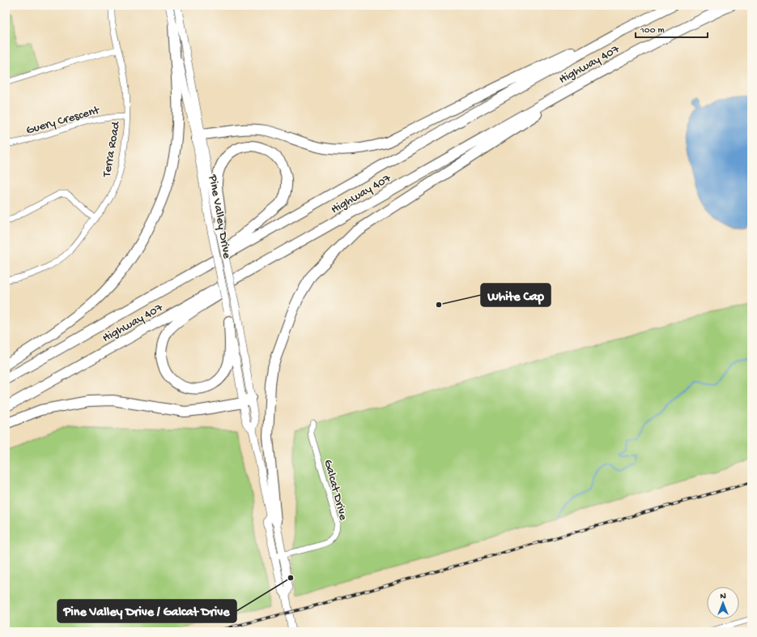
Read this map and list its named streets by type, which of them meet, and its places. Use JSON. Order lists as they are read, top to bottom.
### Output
{
  "streets": {
    "highway": ["Highway 407"],
    "main road": ["Pine Valley Drive"],
    "street": ["Guery Crescent", "Terra Road", "Galcat Drive"]
  },
  "crossings": [
    ["Guery Crescent", "Terra Road"],
    ["Pine Valley Drive", "Galcat Drive"]
  ],
  "places": ["White Cap", "Pine Valley Drive / Galcat Drive"],
  "scale_bar": "100 m",
  "north": "top"
}
